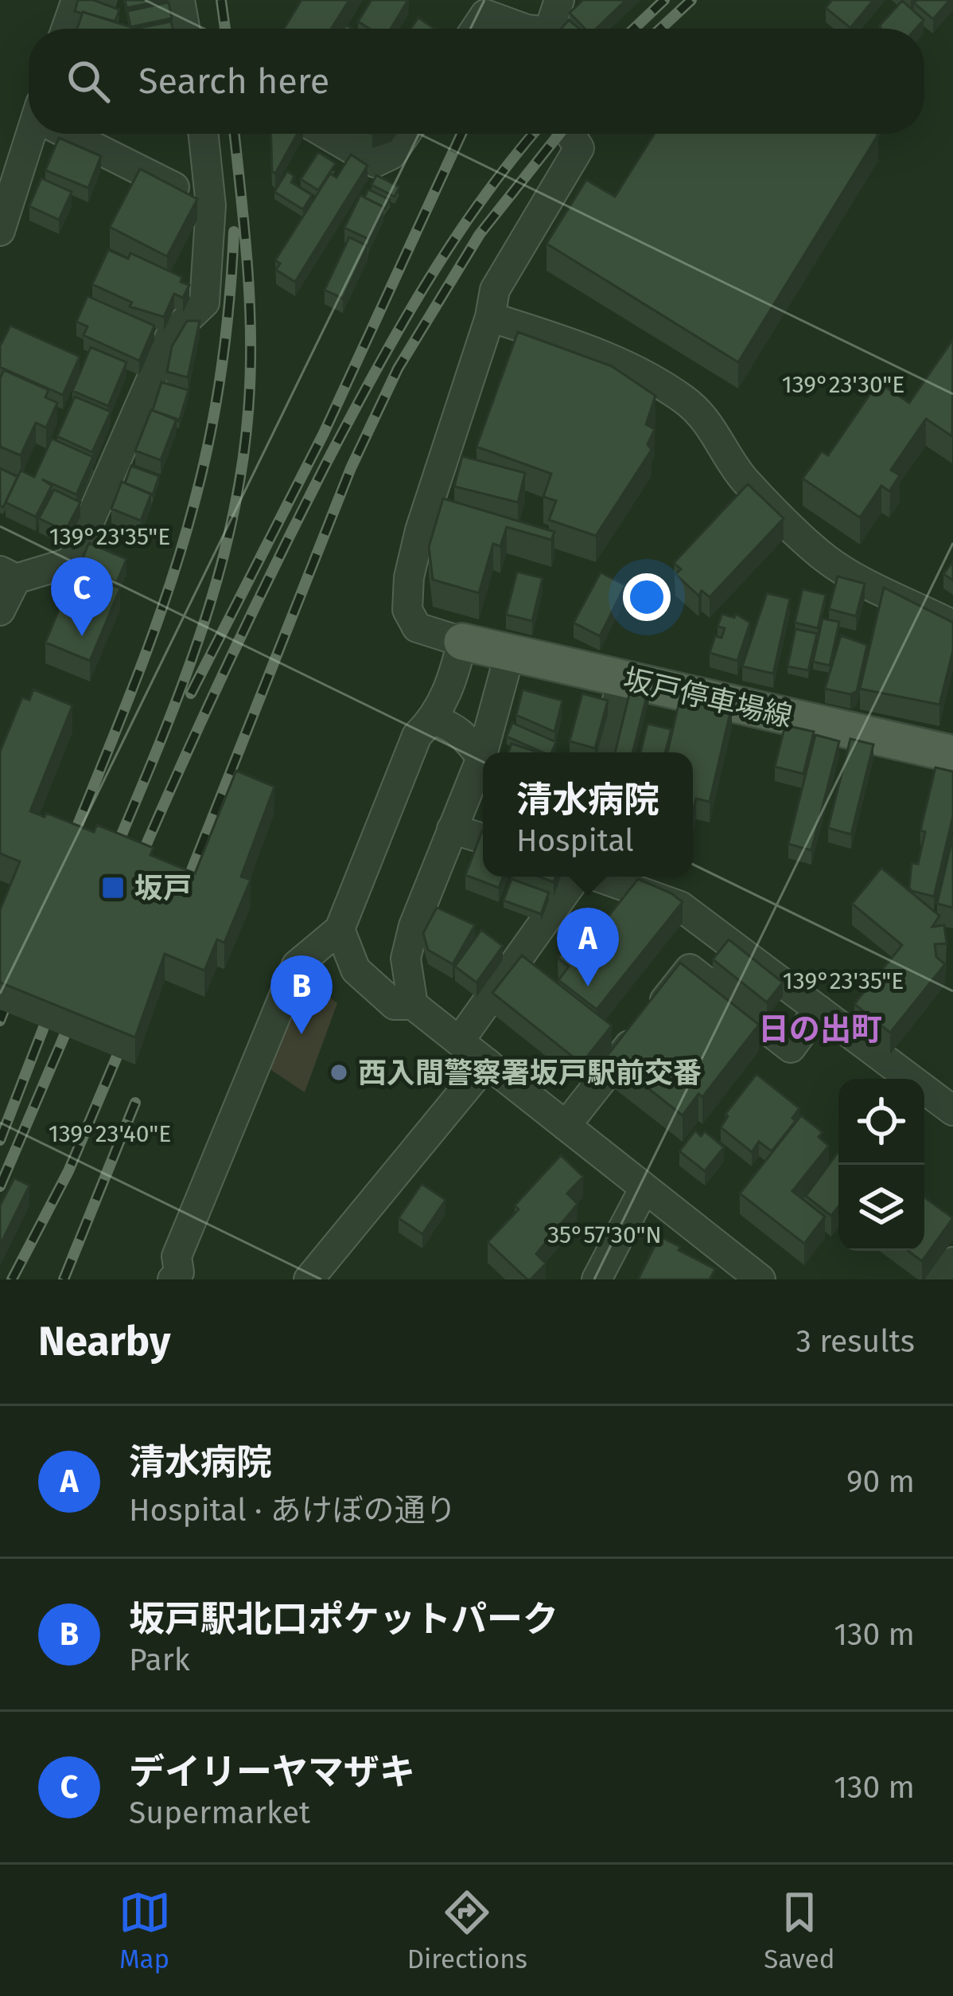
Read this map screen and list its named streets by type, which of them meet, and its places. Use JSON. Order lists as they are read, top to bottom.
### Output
{
  "streets": {
    "main road": ["坂戸停車場線"]
  },
  "districts": ["日の出町"],
  "places": {
    "transit": ["坂戸"],
    "other": ["西入間警察署坂戸駅前交番"]
  },
  "page": {
    "search": "Search here",
    "pins": ["C", "A", "B"],
    "popup": ["清水病院", "Hospital"],
    "heading": ["Nearby", "3 results"],
    "list": [
      {
        "mark": "A",
        "name": "清水病院",
        "note": "Hospital · あけぼの通り",
        "value": "90 m"
      },
      {
        "mark": "B",
        "name": "坂戸駅北口ポケットパーク",
        "note": "Park",
        "value": "130 m"
      },
      {
        "mark": "C",
        "name": "デイリーヤマザキ",
        "note": "Supermarket",
        "value": "130 m"
      }
    ],
    "nav": ["Map", "Directions", "Saved"]
  },
  "coordinates": [
    "139°23'30\"E",
    "139°23'35\"E",
    "139°23'40\"E",
    "35°57'30\"N"
  ]
}
